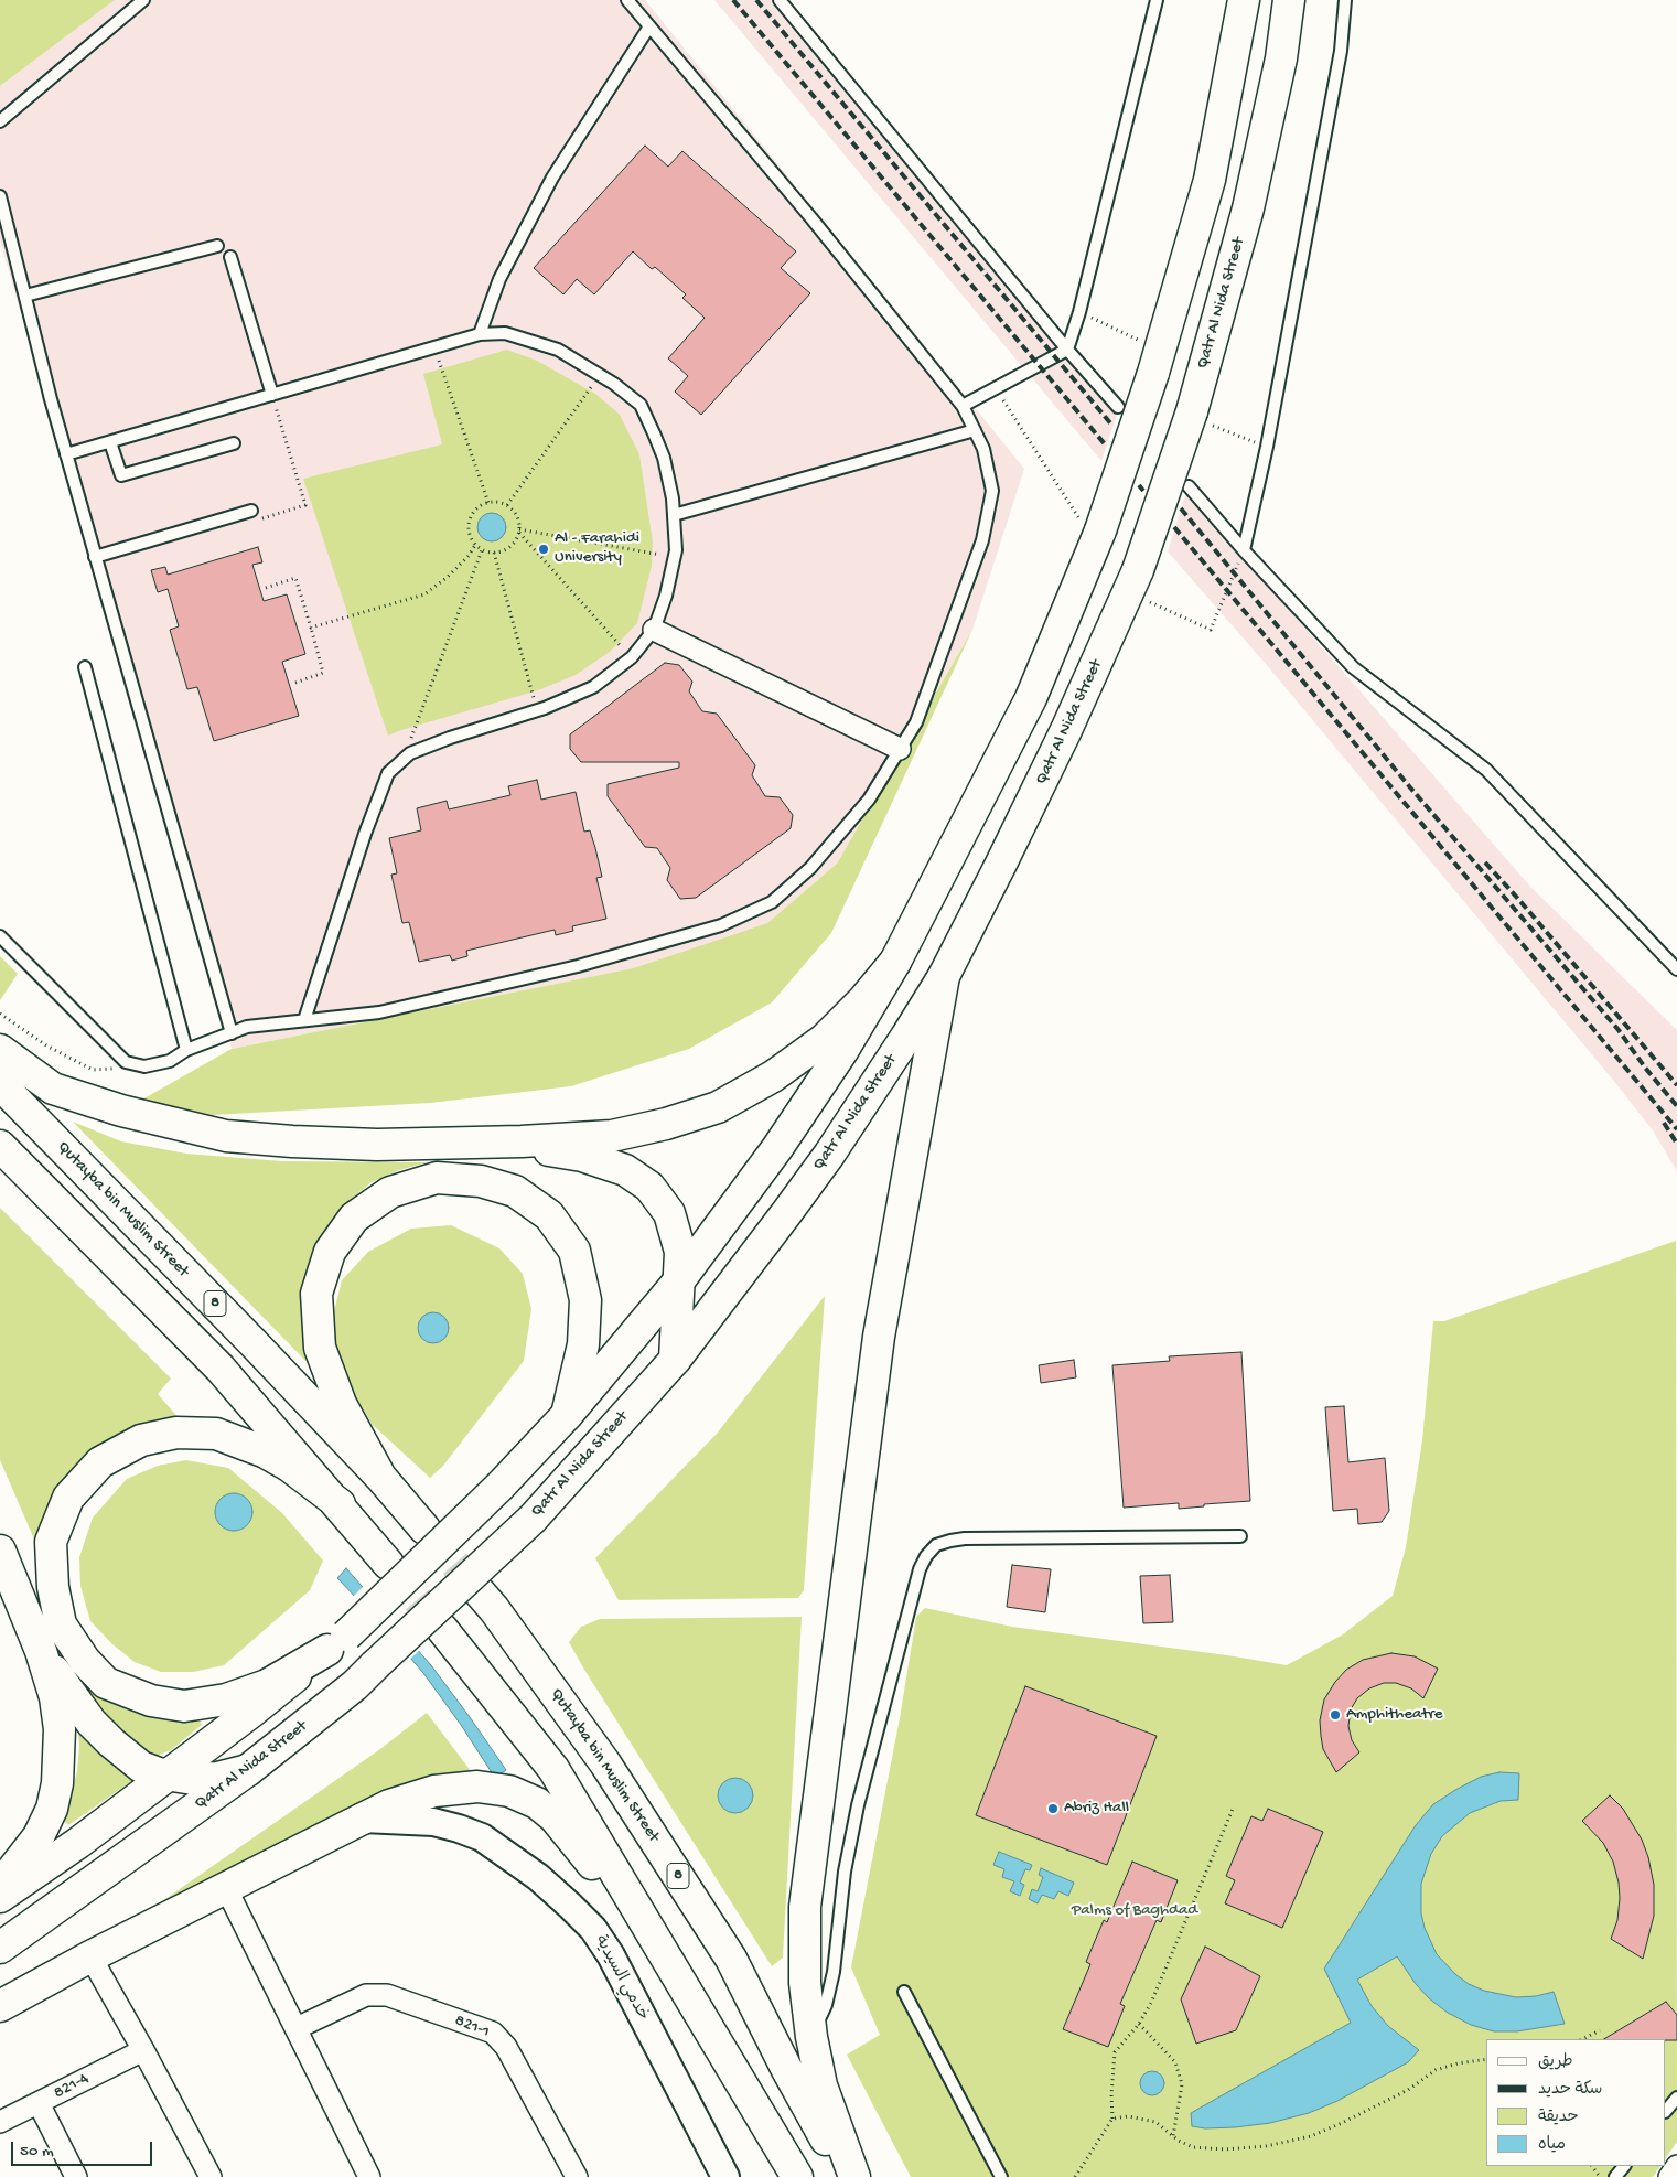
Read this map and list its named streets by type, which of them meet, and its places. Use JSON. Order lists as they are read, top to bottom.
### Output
{
  "streets": {
    "main road": ["Qatr Al Nida Street", "Qutayba bin Muslim Street", "8"],
    "street": ["خدمي السيدية", "821-1", "821-4"]
  },
  "parks": ["Palms of Baghdad"],
  "places": ["Al - Farahidi University", "Amphitheatre", "Abriz Hall"],
  "legend": [
    "طريق",
    "سكة حديد",
    "حديقة",
    "مياه"
  ],
  "scale_bar": "50 m"
}
